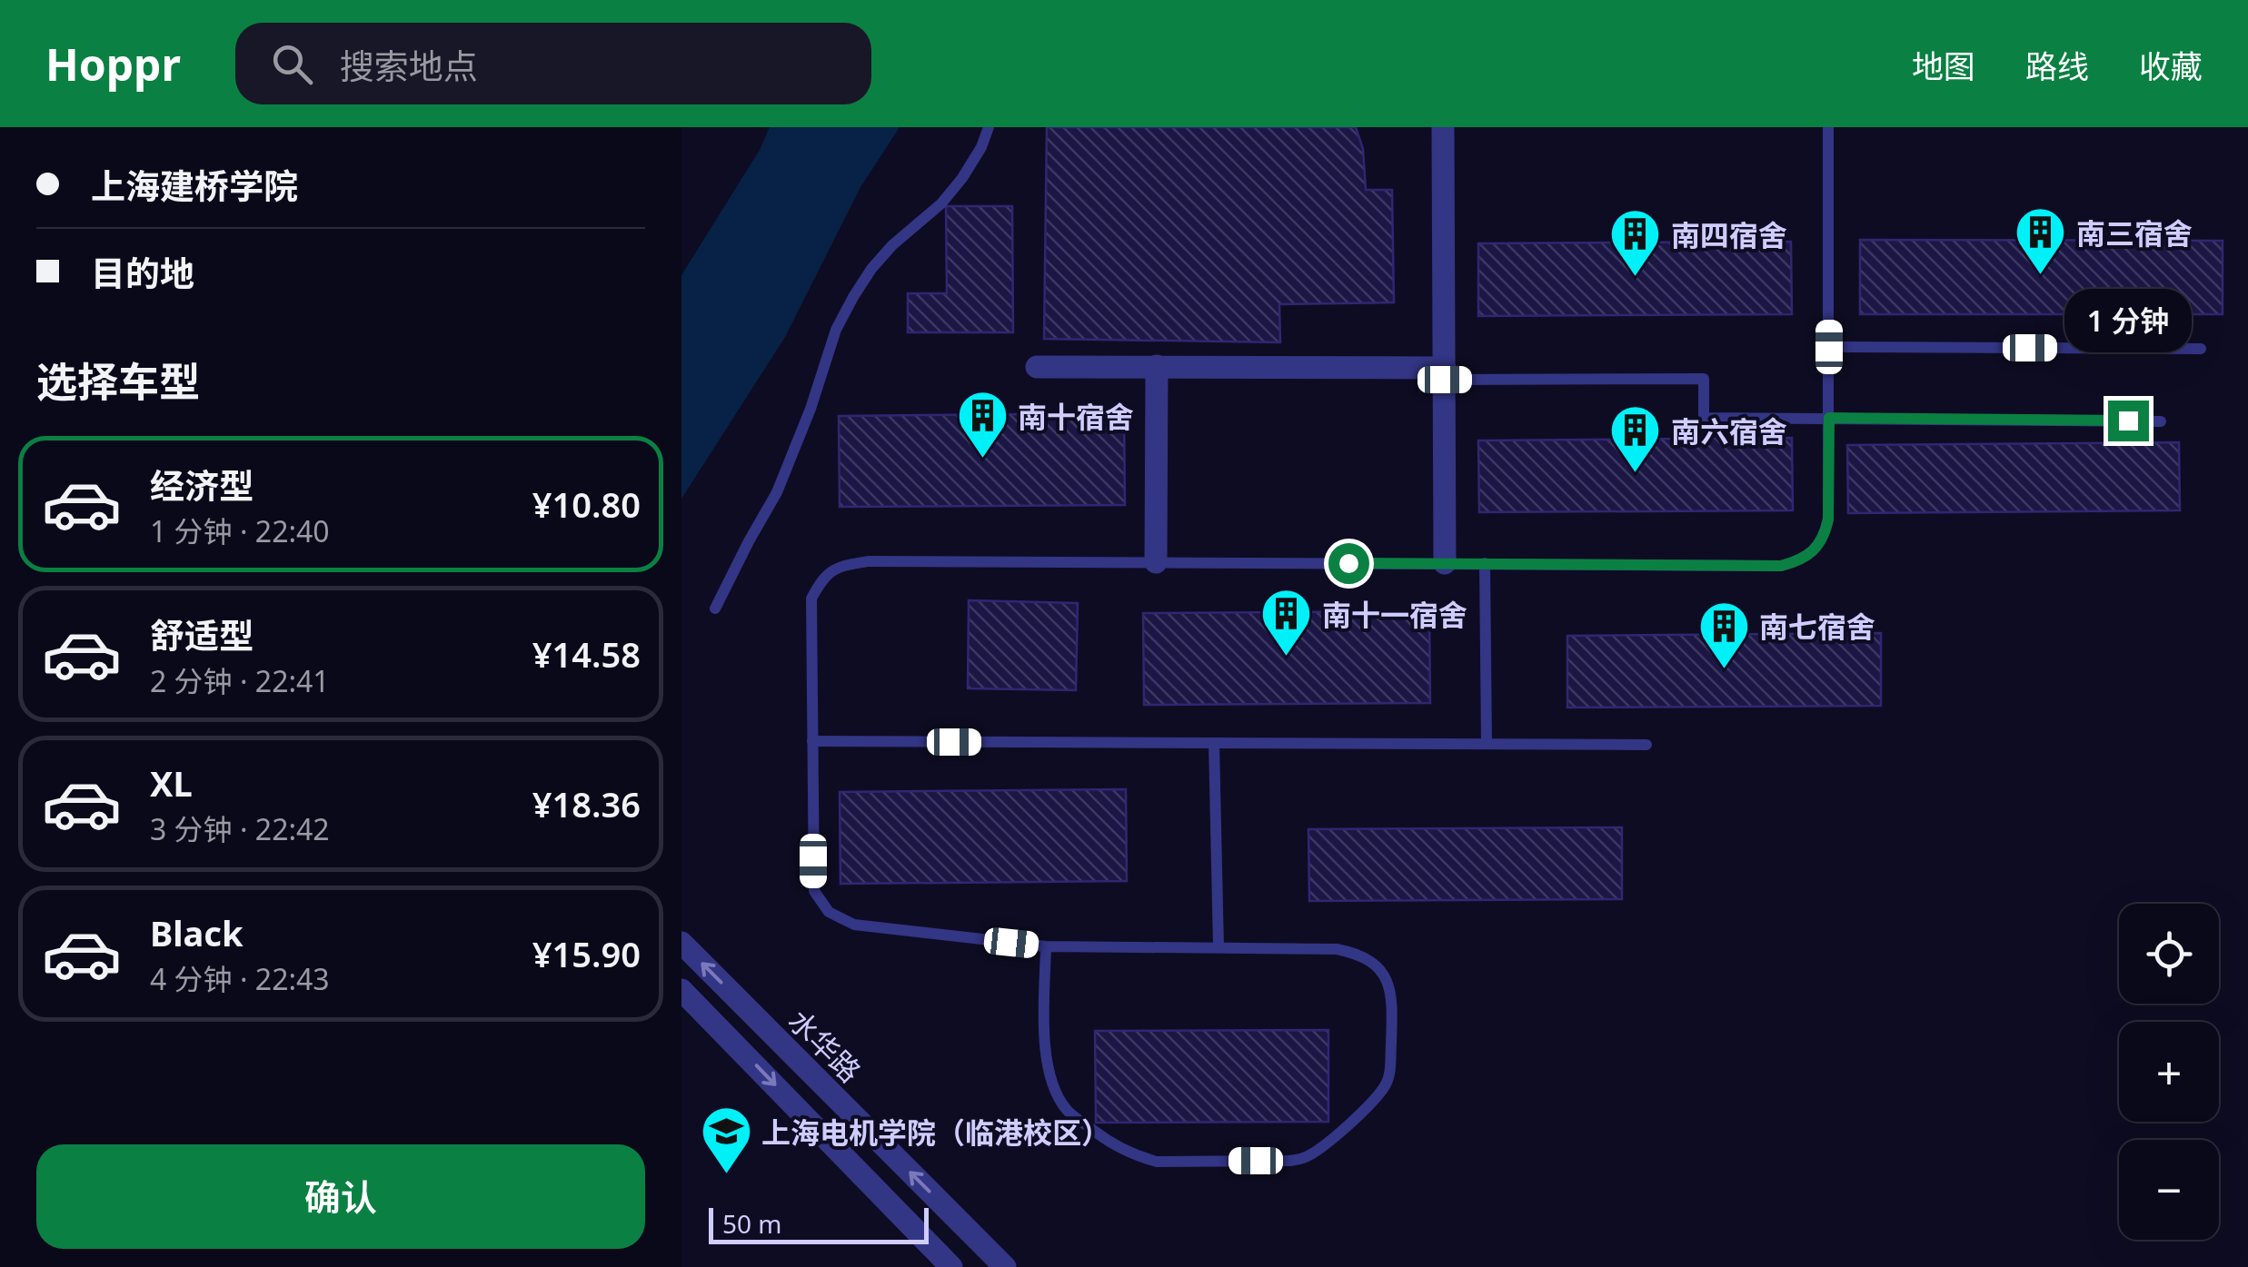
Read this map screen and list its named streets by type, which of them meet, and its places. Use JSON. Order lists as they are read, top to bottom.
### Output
{
  "streets": {
    "street": ["水华路"]
  },
  "places": {
    "building": [
      "南三宿舍",
      "南四宿舍",
      "南十宿舍",
      "南六宿舍",
      "南十一宿舍",
      "南七宿舍"
    ],
    "school or university": ["上海电机学院（临港校区）"]
  },
  "scale_bar": "50 m",
  "page": {
    "header": "Hoppr",
    "search": "搜索地点",
    "nav": ["地图", "路线", "收藏"],
    "banner": ["上海建桥学院", "目的地"],
    "bubble": "1 分钟",
    "heading": "选择车型",
    "list": [
      {
        "name": "经济型",
        "note": "1 分钟 · 22:40",
        "value": "¥10.80"
      },
      {
        "name": "舒适型",
        "note": "2 分钟 · 22:41",
        "value": "¥14.58"
      },
      {
        "name": "XL",
        "note": "3 分钟 · 22:42",
        "value": "¥18.36"
      },
      {
        "name": "Black",
        "note": "4 分钟 · 22:43",
        "value": "¥15.90"
      }
    ],
    "map_buttons": ["+", "−"],
    "buttons": "确认",
    "scale": "50 m"
  }
}
